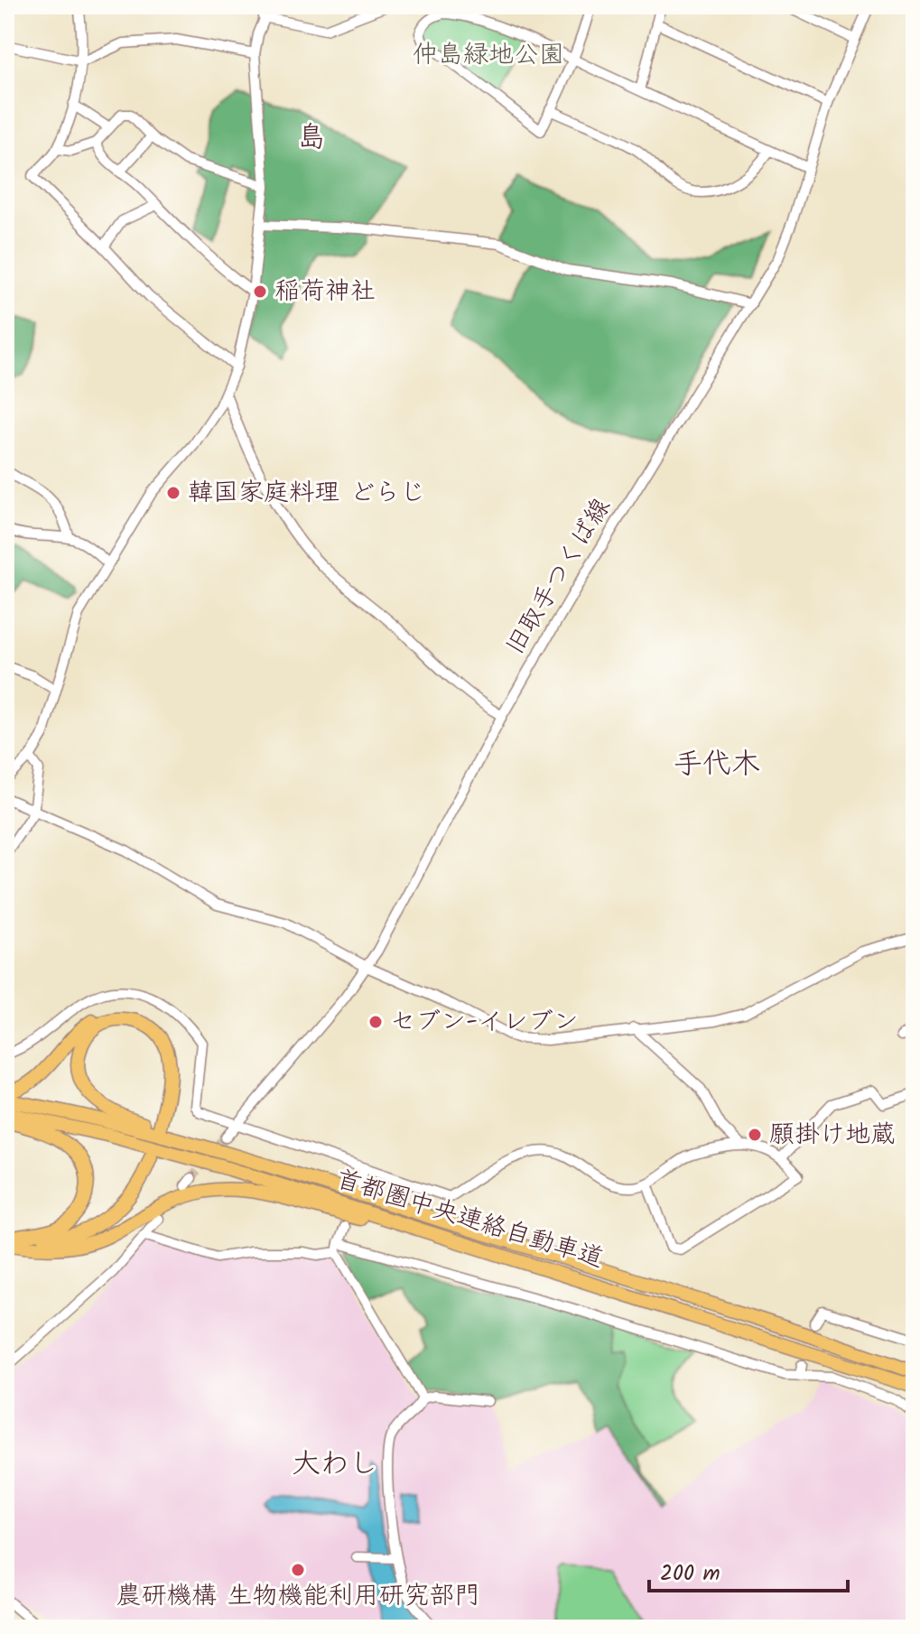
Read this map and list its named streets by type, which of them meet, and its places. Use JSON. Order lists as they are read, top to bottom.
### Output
{
  "streets": {
    "highway": ["首都圏中央連絡自動車道"],
    "street": ["旧取手つくば線"]
  },
  "districts": ["島", "手代木", "大わし"],
  "parks": ["仲島緑地公園"],
  "places": [
    "稲荷神社",
    "韓国家庭料理 どらじ",
    "セブン-イレブン",
    "願掛け地蔵",
    "農研機構 生物機能利用研究部門"
  ],
  "scale_bar": "200 m"
}
